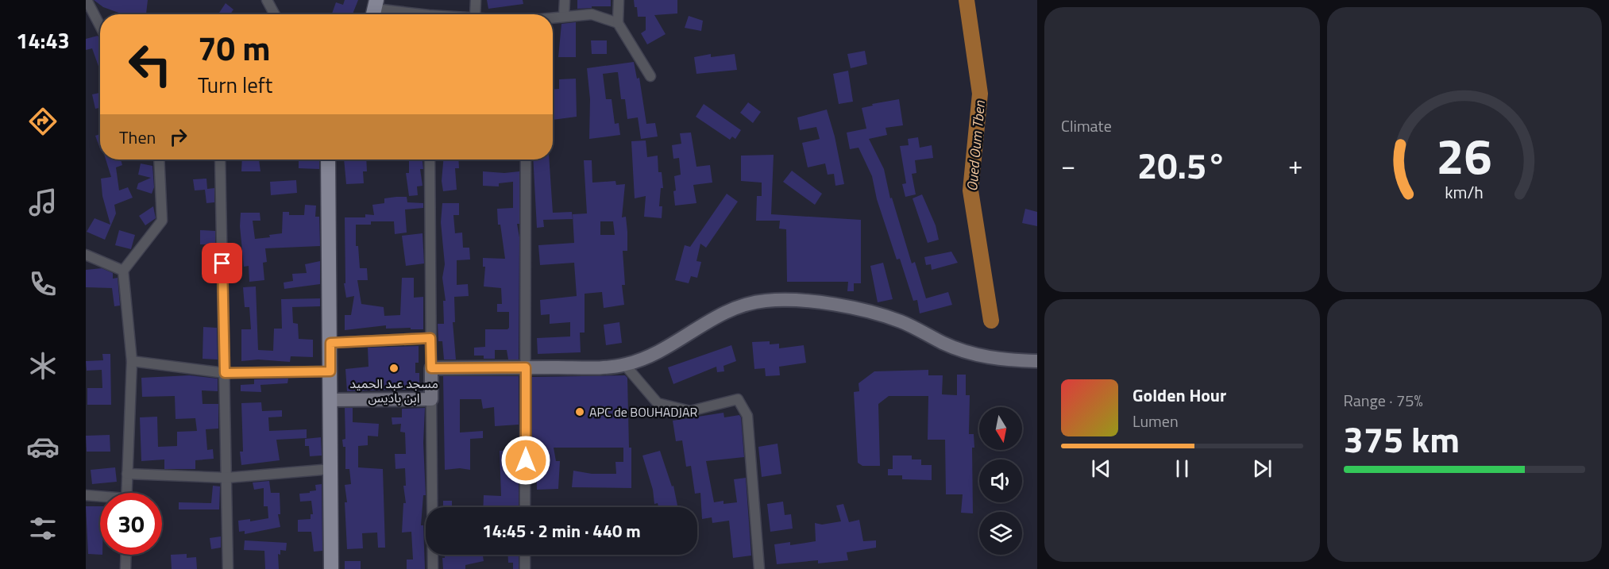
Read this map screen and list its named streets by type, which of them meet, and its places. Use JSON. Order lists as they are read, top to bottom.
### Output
{
  "water": ["Oued Oum Tben"],
  "places": ["مسجد عبد الحميد ابن باديس", "APC de BOUHADJAR"],
  "north": "bottom",
  "page": {
    "tabs": "14:43",
    "tile": [
      "Climate",
      ["Range · 75%", "375 km"]
    ],
    "turn": ["70 m", "Turn left"],
    "then": "Then",
    "heat": ["−", "20.5°", "+"],
    "song": ["Golden Hour", "Lumen"],
    "limit": "30",
    "trip": "14:45 · 2 min · 440 m",
    "gauge": ["26", "km/h"]
  }
}
